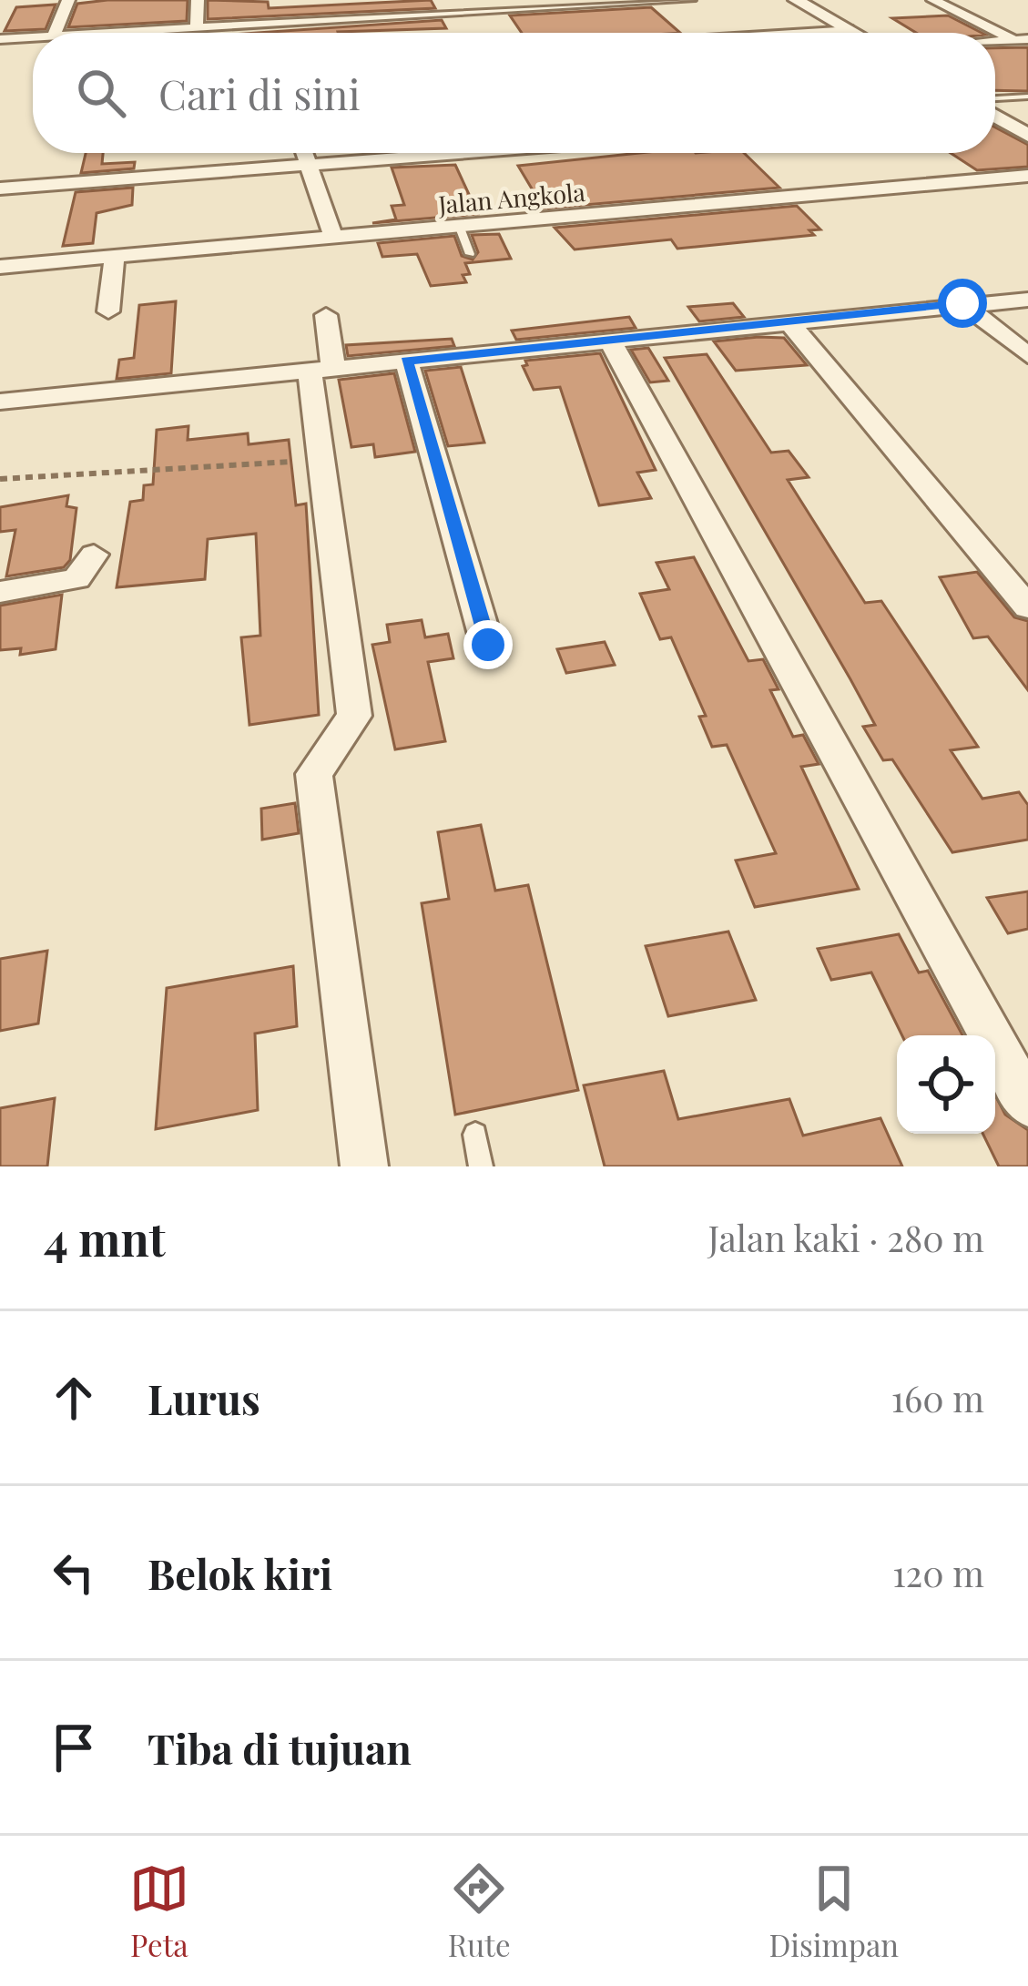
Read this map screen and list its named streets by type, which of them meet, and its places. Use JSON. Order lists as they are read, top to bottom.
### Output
{
  "streets": {
    "street": ["Jalan Angkola"]
  },
  "page": {
    "search": "Cari di sini",
    "heading": ["4 mnt", "Jalan kaki · 280 m"],
    "list": [
      ["Lurus", "160 m"],
      ["Belok kiri", "120 m"],
      "Tiba di tujuan"
    ],
    "nav": ["Peta", "Rute", "Disimpan"]
  }
}
